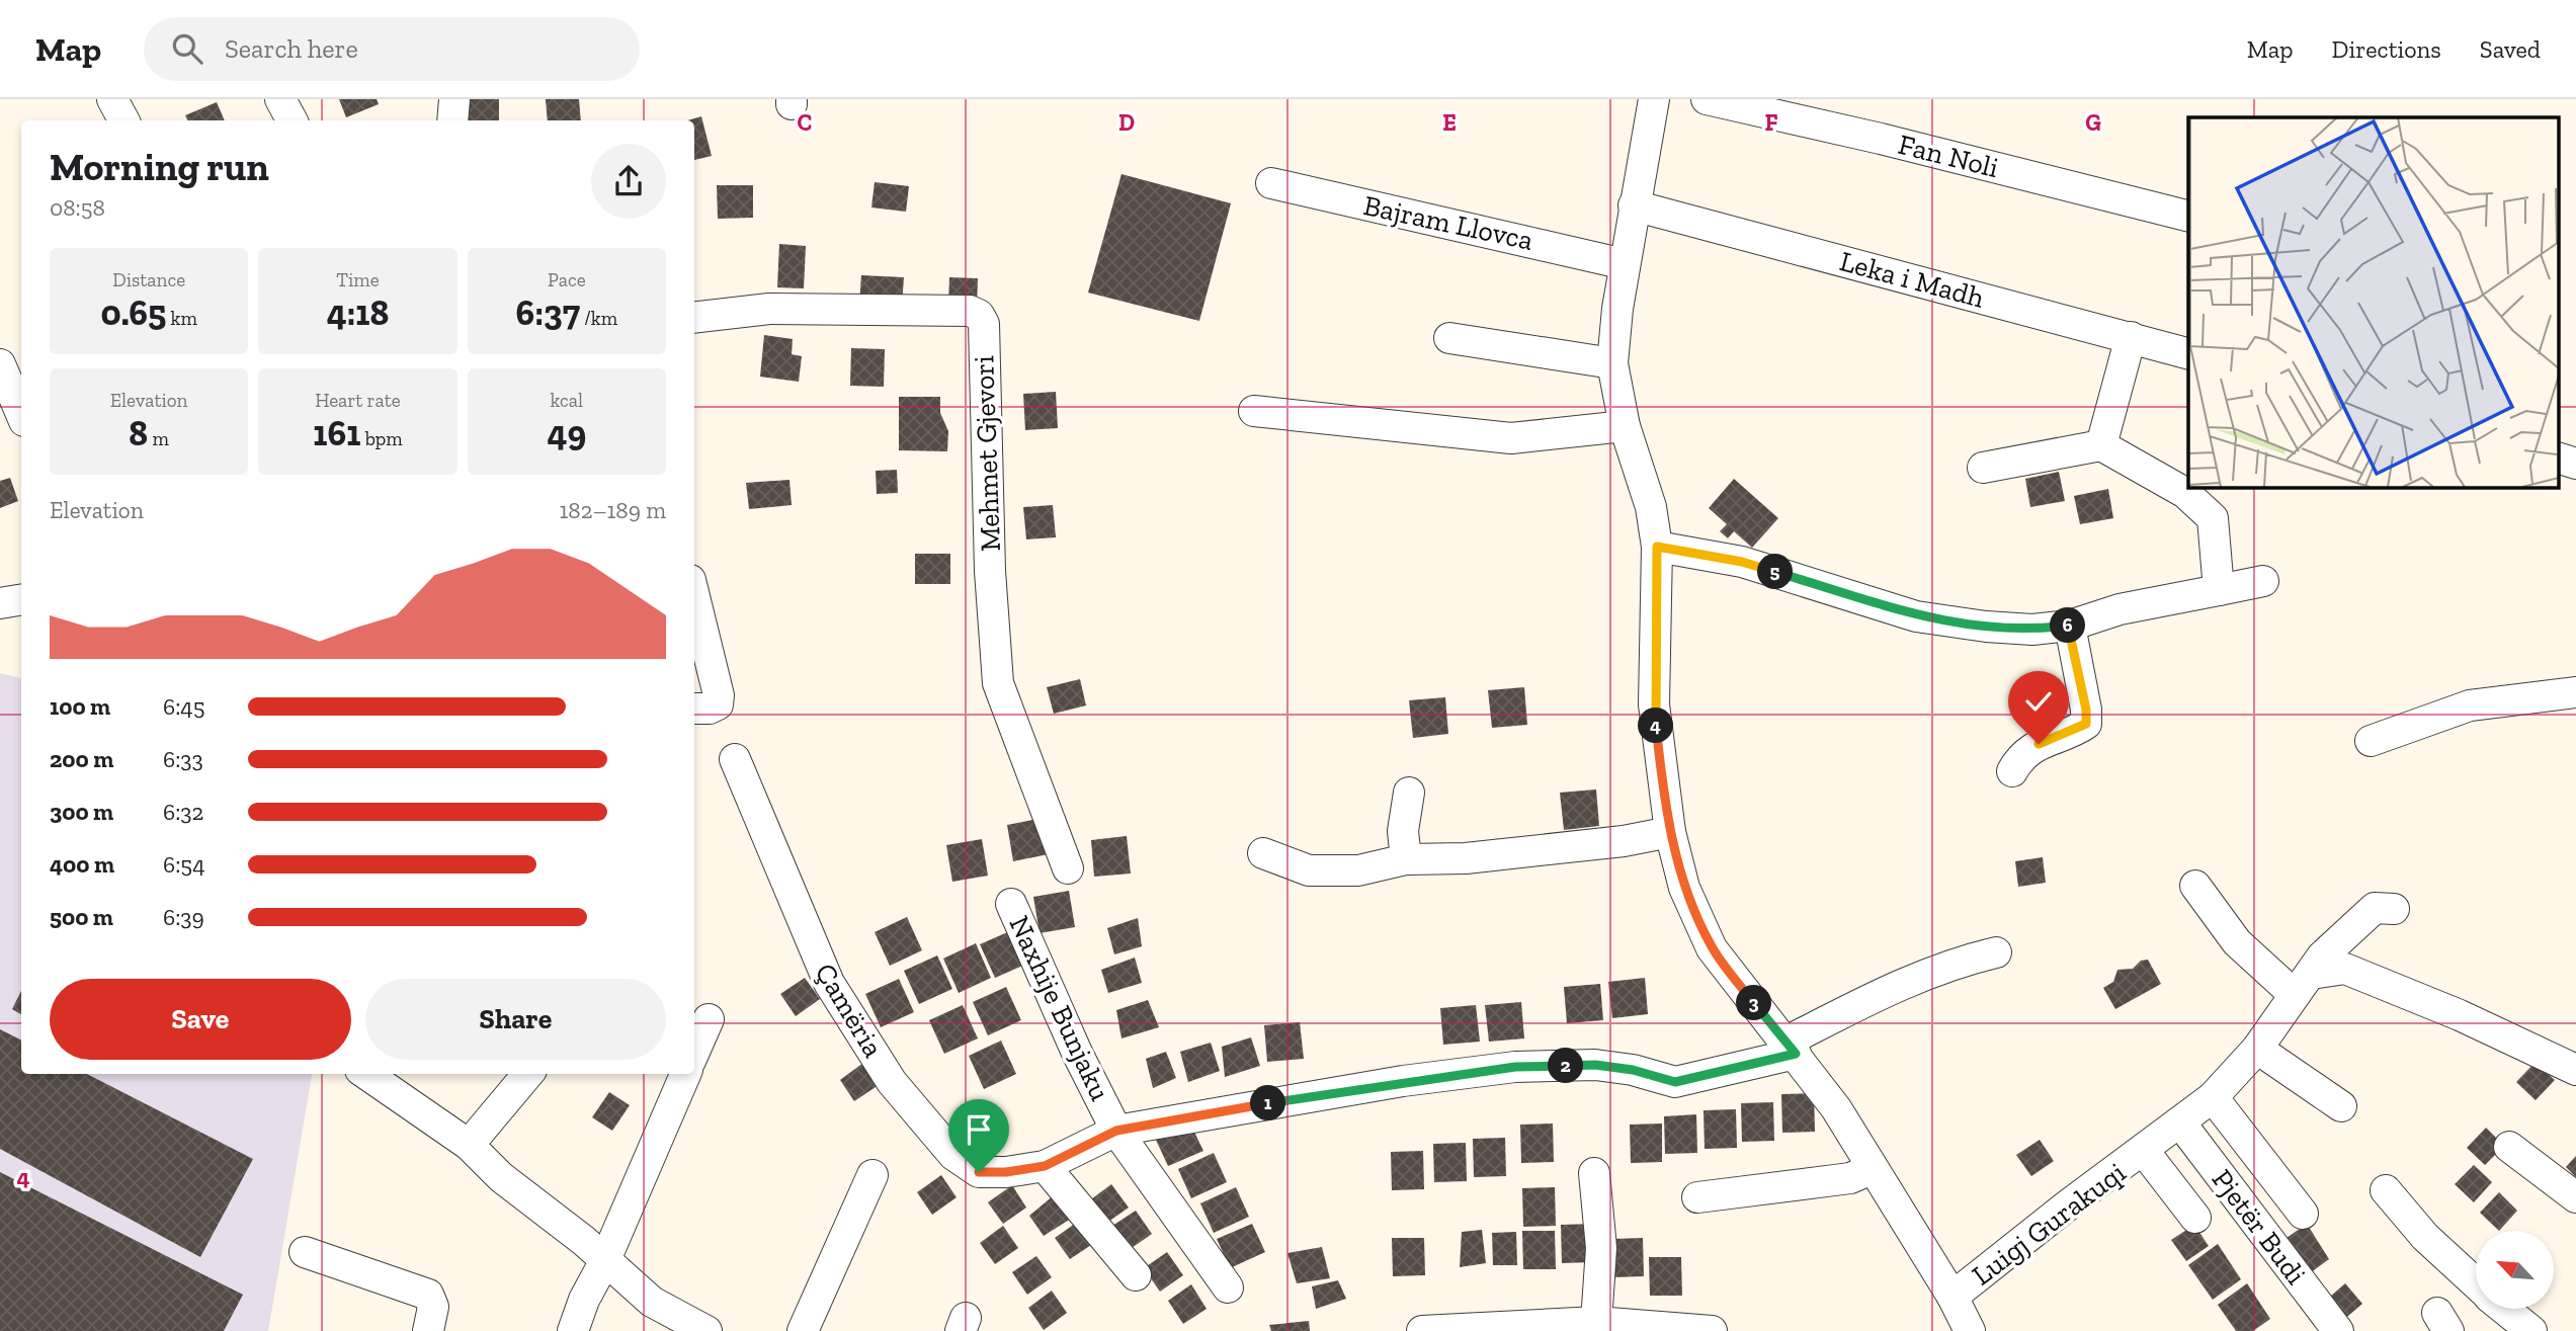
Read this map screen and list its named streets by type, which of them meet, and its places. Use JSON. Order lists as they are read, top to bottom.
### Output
{
  "streets": {
    "street": [
      "Fan Noli",
      "Bajram Llovca",
      "Leka i Madh",
      "Mehmet Gjevori",
      "Naxhije Bunjaku",
      "Çamëria",
      "Luigj Gurakuqi",
      "Pjetër Budi"
    ]
  },
  "crossings": [
    ["Naxhije Bunjaku", "Çamëria"],
    ["Luigj Gurakuqi", "Pjetër Budi"]
  ],
  "north": "top left",
  "page": {
    "header": "Map",
    "search": "Search here",
    "nav": ["Map", "Directions", "Saved"],
    "heading": ["Morning run", "08:58"],
    "stats": [
      ["Distance", "0.65 km"],
      ["Time", "4:18"],
      ["Pace", "6:37 /km"],
      ["Elevation", "8 m"],
      ["Heart rate", "161 bpm"],
      ["kcal", "49"]
    ],
    "chart": ["Elevation", "182–189 m"],
    "pins": [
      "5",
      "6",
      "4",
      "3",
      "2",
      "1"
    ],
    "list": [
      {
        "name": "100 m",
        "note": "6:45"
      },
      {
        "name": "200 m",
        "note": "6:33"
      },
      {
        "name": "300 m",
        "note": "6:32"
      },
      {
        "name": "400 m",
        "note": "6:54"
      },
      {
        "name": "500 m",
        "note": "6:39"
      }
    ],
    "buttons": ["Save", "Share"]
  },
  "grid": {
    "columns": [
      "C",
      "D",
      "E",
      "F",
      "G"
    ],
    "rows": ["4"]
  }
}
